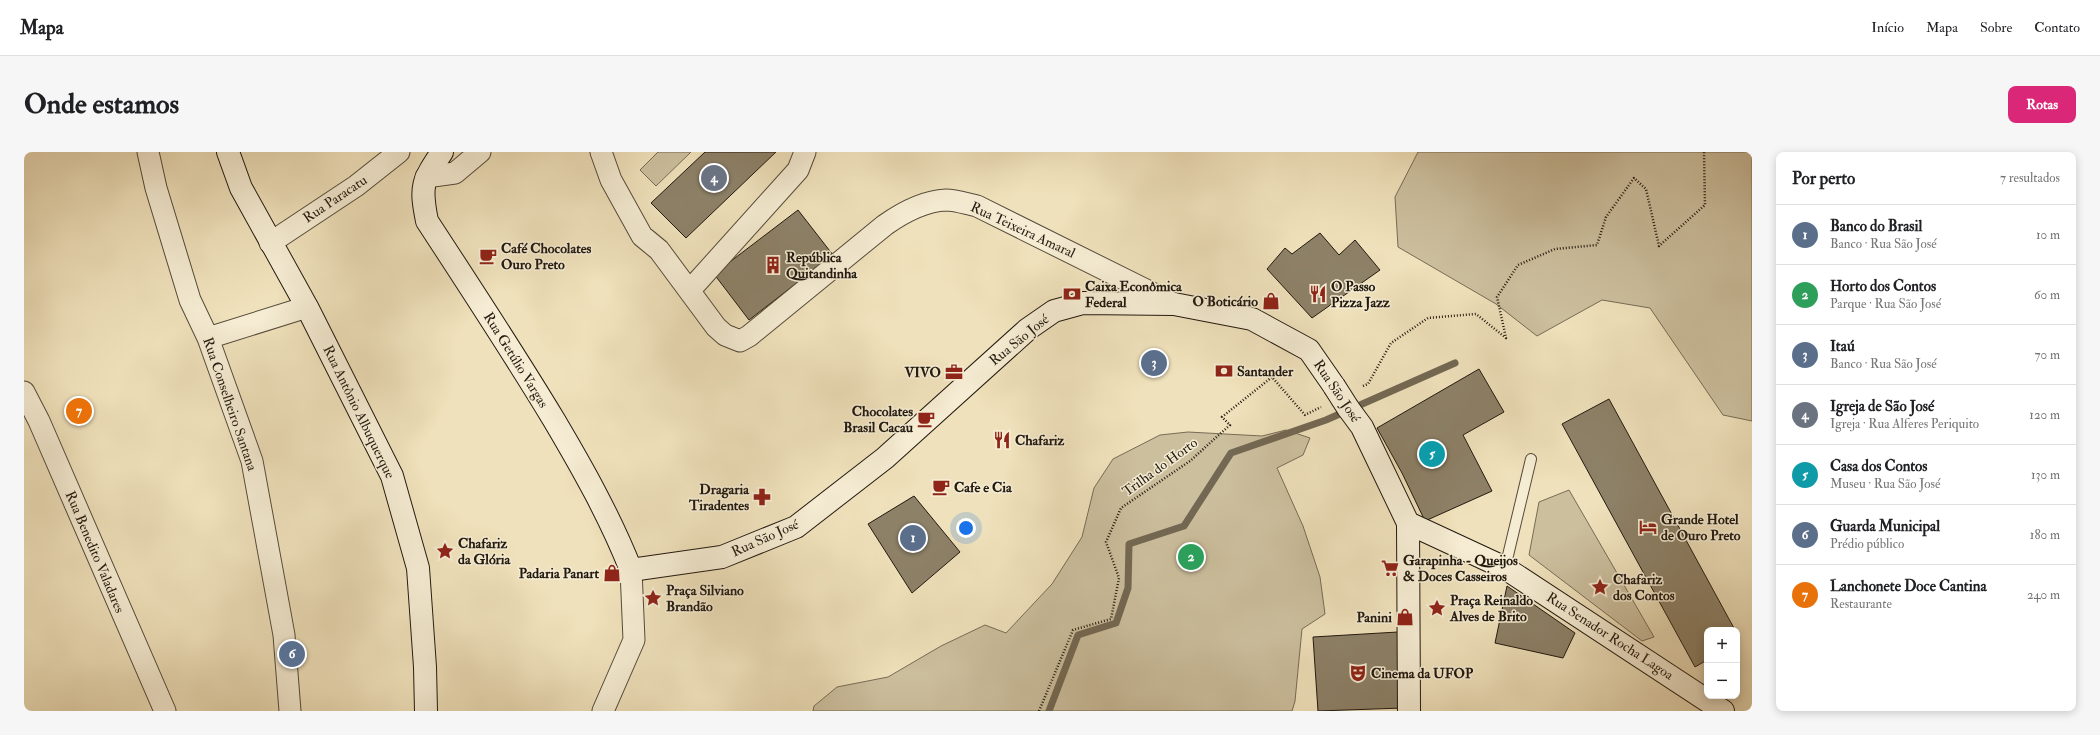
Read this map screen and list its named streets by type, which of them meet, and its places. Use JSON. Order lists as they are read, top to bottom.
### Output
{
  "streets": {
    "street": [
      "Rua Paracatu",
      "Rua Teixeira Amaral",
      "Rua São José",
      "Rua Getúlio Vargas",
      "Rua Conselheiro Santana",
      "Rua Antônio Albuquerque",
      "Rua Benedito Valadares",
      "Rua Senador Rocha Lagoa"
    ],
    "path": ["Trilha do Horto"]
  },
  "crossings": [
    ["Rua Paracatu", "Rua Antônio Albuquerque"],
    ["Rua Teixeira Amaral", "Rua São José"],
    ["Rua São José", "Rua Getúlio Vargas"],
    ["Rua São José", "Rua Senador Rocha Lagoa"]
  ],
  "places": {
    "cafe": ["Café Chocolates Ouro Preto", "Chocolates Brasil Cacau", "Cafe e Cia"],
    "building": ["República Quitandinha"],
    "bank": ["Caixa Econômica Federal", "Santander"],
    "restaurant": ["O Passo Pizza Jazz", "Chafariz"],
    "shop": ["O Boticário", "Padaria Panart", "Panini"],
    "office": ["VIVO"],
    "pharmacy": ["Dragaria Tiradentes"],
    "hotel": ["Grande Hotel de Ouro Preto"],
    "place": [
      "Chafariz da Glória",
      "Chafariz dos Contos",
      "Praça Silviano Brandão",
      "Praça Reinaldo Alves de Brito"
    ],
    "supermarket": ["Garapinha - Queijos & Doces Casseiros"],
    "theatre": ["Cinema da UFOP"]
  },
  "page": {
    "header": "Mapa",
    "nav": [
      "Início",
      "Mapa",
      "Sobre",
      "Contato"
    ],
    "buttons": "Rotas",
    "title": "Onde estamos",
    "heading": ["Por perto", "7 resultados"],
    "pins": [
      "4",
      "3",
      "7",
      "5",
      "1",
      "2",
      "6"
    ],
    "list": [
      {
        "mark": "1",
        "name": "Banco do Brasil",
        "note": "Banco · Rua São José",
        "value": "10 m"
      },
      {
        "mark": "2",
        "name": "Horto dos Contos",
        "note": "Parque · Rua São José",
        "value": "60 m"
      },
      {
        "mark": "3",
        "name": "Itaú",
        "note": "Banco · Rua São José",
        "value": "70 m"
      },
      {
        "mark": "4",
        "name": "Igreja de São José",
        "note": "Igreja · Rua Alferes Periquito",
        "value": "120 m"
      },
      {
        "mark": "5",
        "name": "Casa dos Contos",
        "note": "Museu · Rua São José",
        "value": "130 m"
      },
      {
        "mark": "6",
        "name": "Guarda Municipal",
        "note": "Prédio público",
        "value": "180 m"
      },
      {
        "mark": "7",
        "name": "Lanchonete Doce Cantina",
        "note": "Restaurante",
        "value": "240 m"
      }
    ],
    "map_buttons": ["+", "−"]
  }
}
